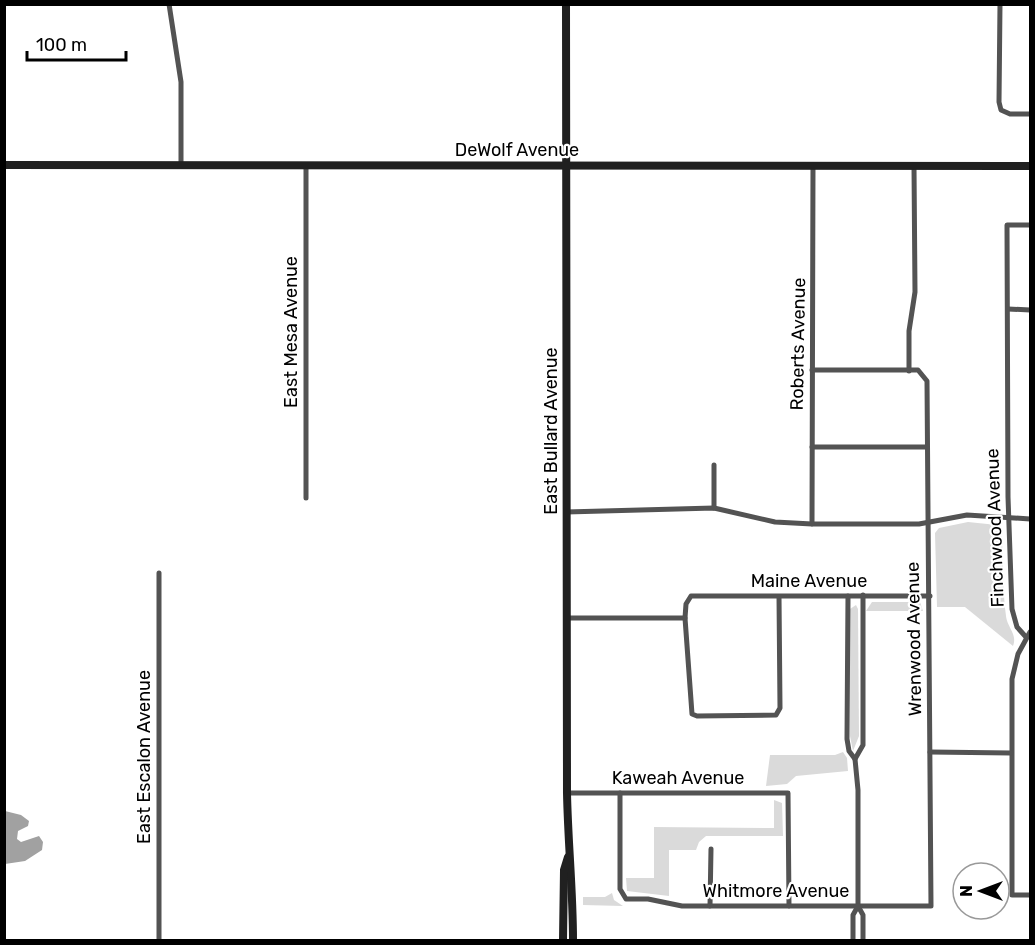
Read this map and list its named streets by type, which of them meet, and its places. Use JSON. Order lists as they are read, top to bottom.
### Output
{
  "streets": {
    "street": [
      "DeWolf Avenue",
      "East Mesa Avenue",
      "Roberts Avenue",
      "East Bullard Avenue",
      "Finchwood Avenue",
      "Maine Avenue",
      "Wrenwood Avenue",
      "East Escalon Avenue",
      "Kaweah Avenue",
      "Whitmore Avenue"
    ]
  },
  "crossings": [
    ["DeWolf Avenue", "East Mesa Avenue"],
    ["DeWolf Avenue", "Roberts Avenue"],
    ["DeWolf Avenue", "East Bullard Avenue"],
    ["East Bullard Avenue", "Kaweah Avenue"],
    ["Maine Avenue", "Wrenwood Avenue"],
    ["Wrenwood Avenue", "Whitmore Avenue"],
    ["Kaweah Avenue", "Whitmore Avenue"]
  ],
  "scale_bar": "100 m",
  "north": "left"
}
